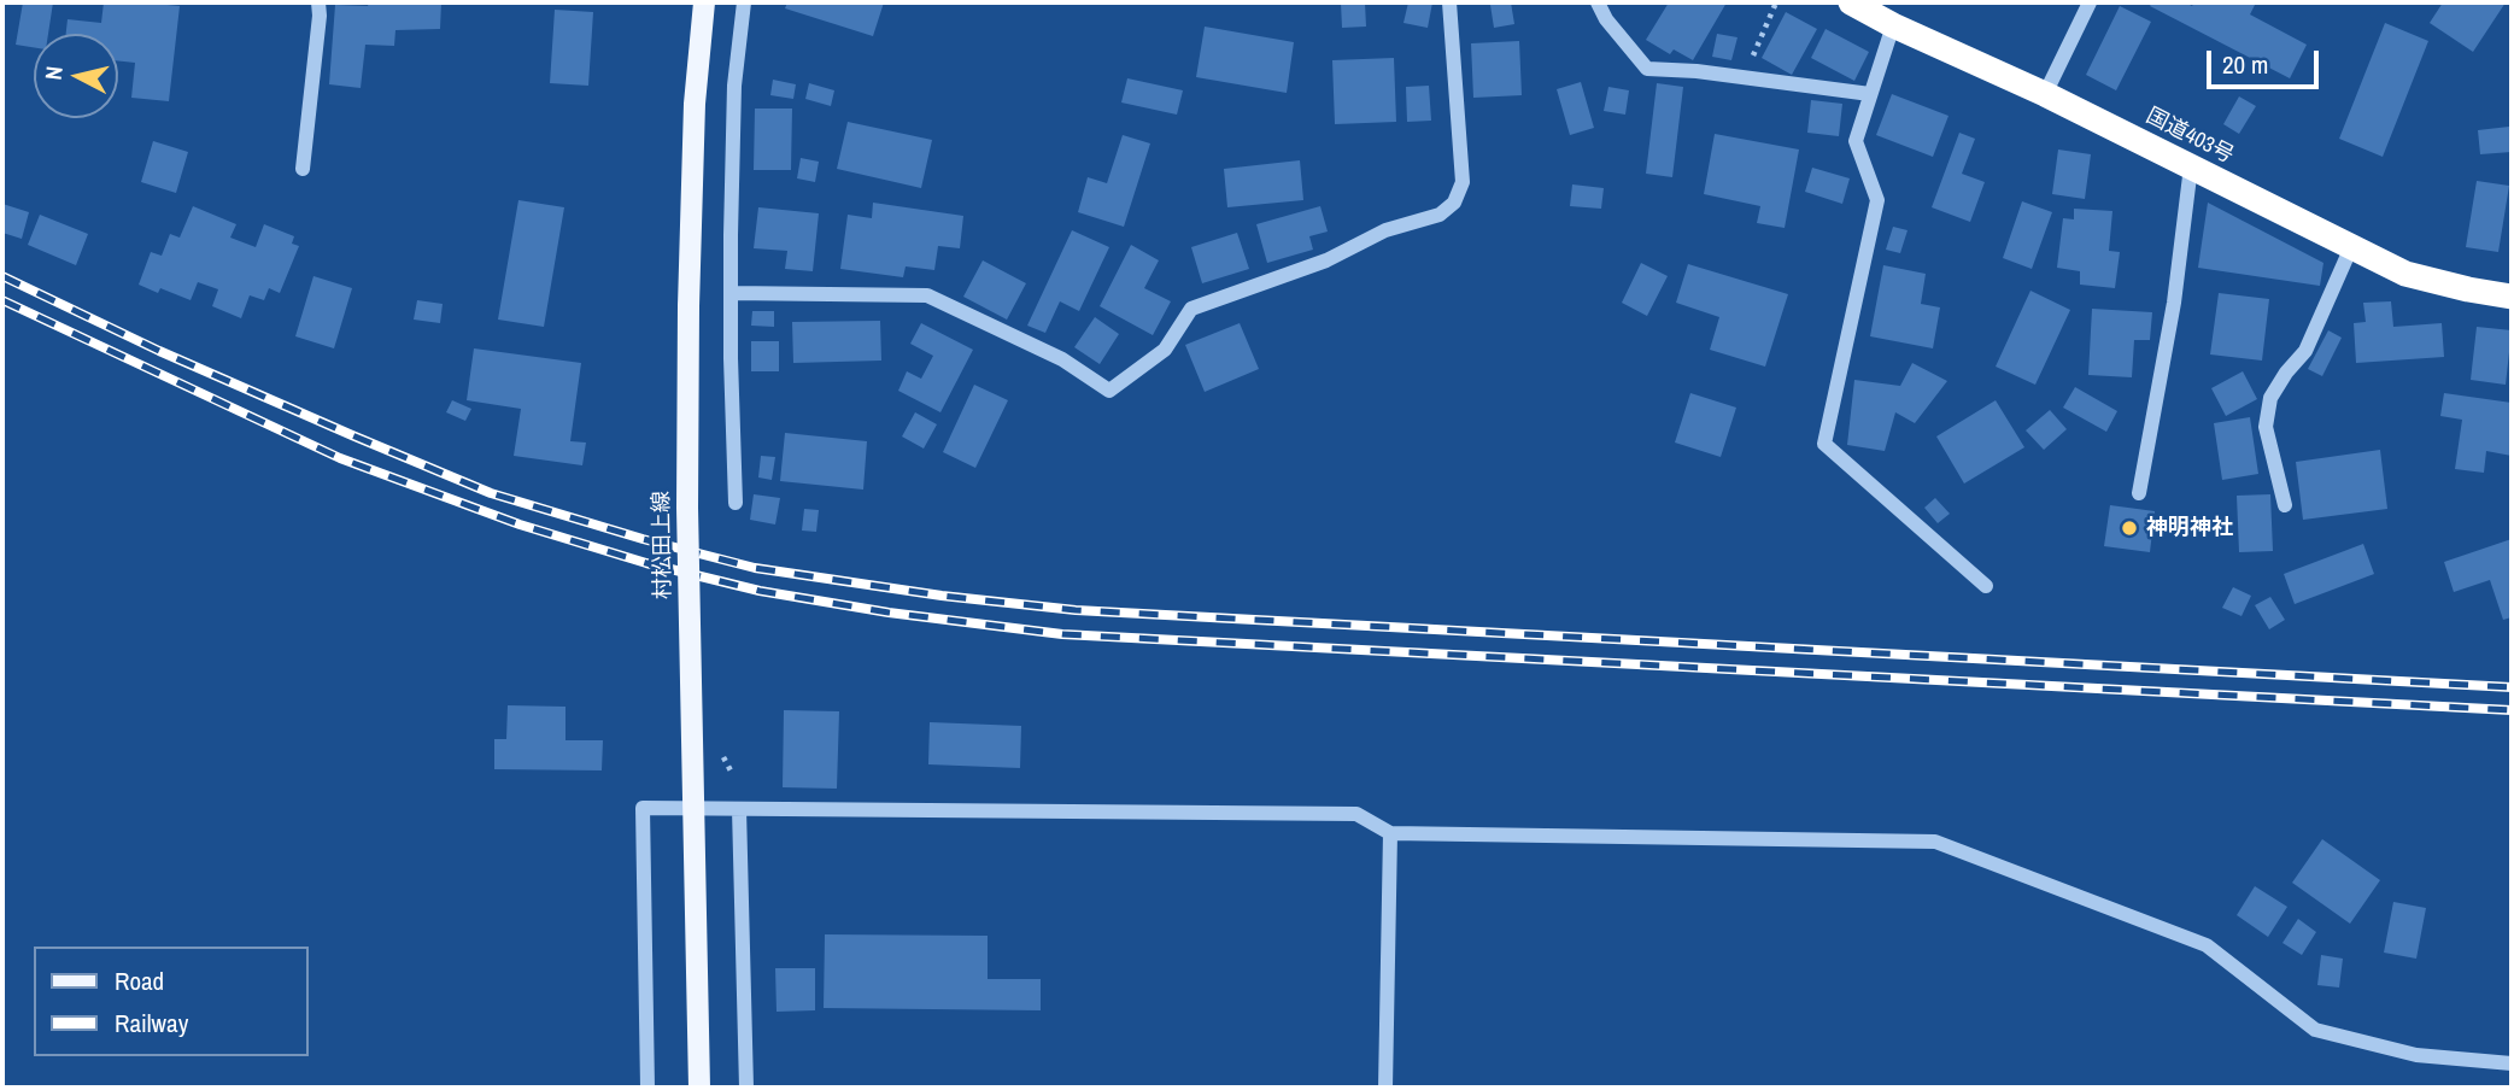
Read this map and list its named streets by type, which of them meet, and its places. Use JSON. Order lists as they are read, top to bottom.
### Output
{
  "streets": {
    "highway": ["国道403号"],
    "main road": ["村松田上線"]
  },
  "places": ["神明神社"],
  "legend": ["Road", "Railway"],
  "scale_bar": "20 m",
  "north": "left"
}
